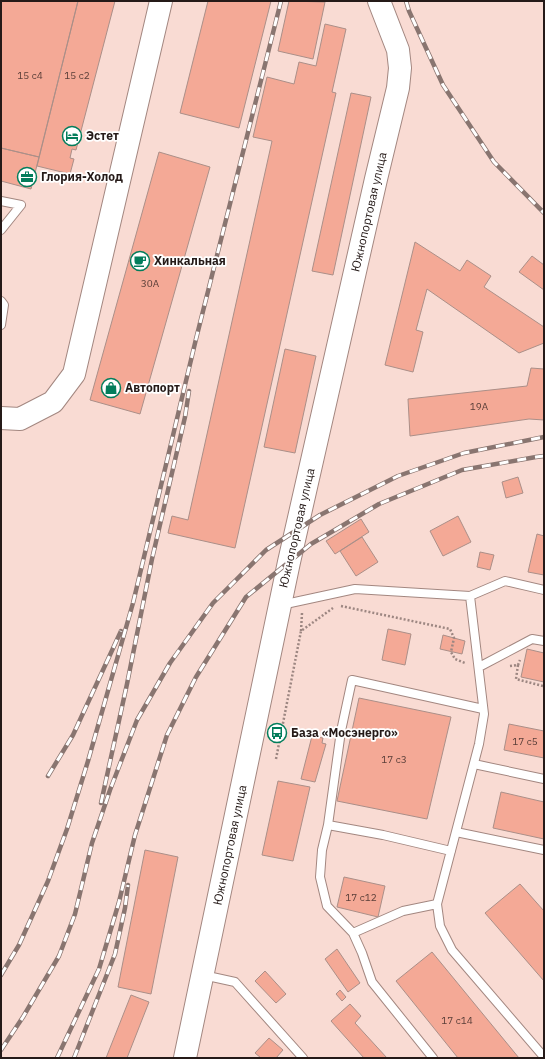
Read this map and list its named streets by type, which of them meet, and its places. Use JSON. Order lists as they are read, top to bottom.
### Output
{
  "streets": {
    "street": ["Южнопортовая улица"]
  },
  "places": {
    "hotel": ["Эстет"],
    "office": ["Глория-Холод"],
    "cafe": ["Хинкальная"],
    "shop": ["Автопорт"],
    "bus stop": ["База «Мосэнерго»"]
  },
  "house_numbers": [
    "15 с4",
    "15 с2",
    "30А",
    "19А",
    "17 с5",
    "17 с3",
    "17 с12",
    "17 с14"
  ]
}
